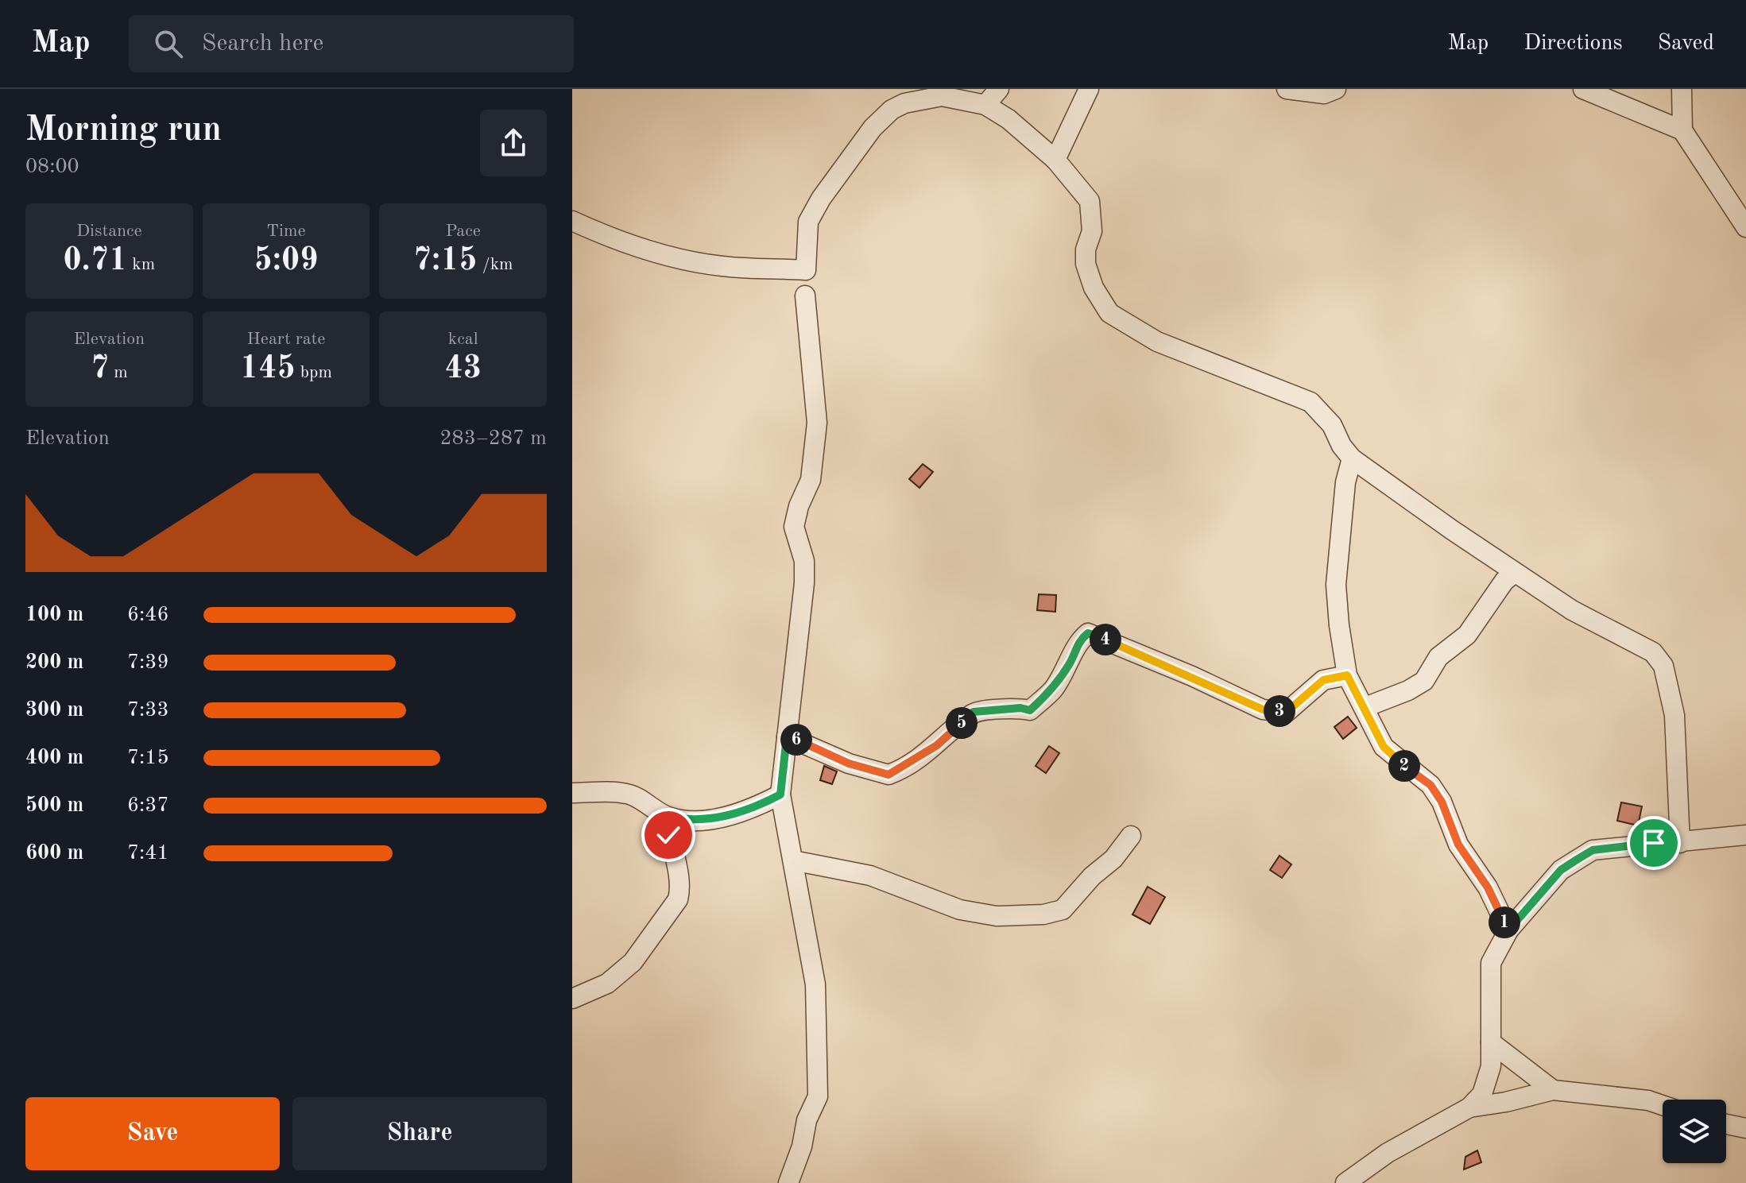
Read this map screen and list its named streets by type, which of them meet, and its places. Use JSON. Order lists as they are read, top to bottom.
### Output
{
  "page": {
    "header": "Map",
    "search": "Search here",
    "nav": ["Map", "Directions", "Saved"],
    "heading": ["Morning run", "08:00"],
    "stats": [
      ["Distance", "0.71 km"],
      ["Time", "5:09"],
      ["Pace", "7:15 /km"],
      ["Elevation", "7 m"],
      ["Heart rate", "145 bpm"],
      ["kcal", "43"]
    ],
    "chart": ["Elevation", "283–287 m"],
    "list": [
      {
        "name": "100 m",
        "note": "6:46"
      },
      {
        "name": "200 m",
        "note": "7:39"
      },
      {
        "name": "300 m",
        "note": "7:33"
      },
      {
        "name": "400 m",
        "note": "7:15"
      },
      {
        "name": "500 m",
        "note": "6:37"
      },
      {
        "name": "600 m",
        "note": "7:41"
      }
    ],
    "pins": [
      "4",
      "3",
      "5",
      "6",
      "2",
      "1"
    ],
    "buttons": ["Save", "Share"]
  }
}
